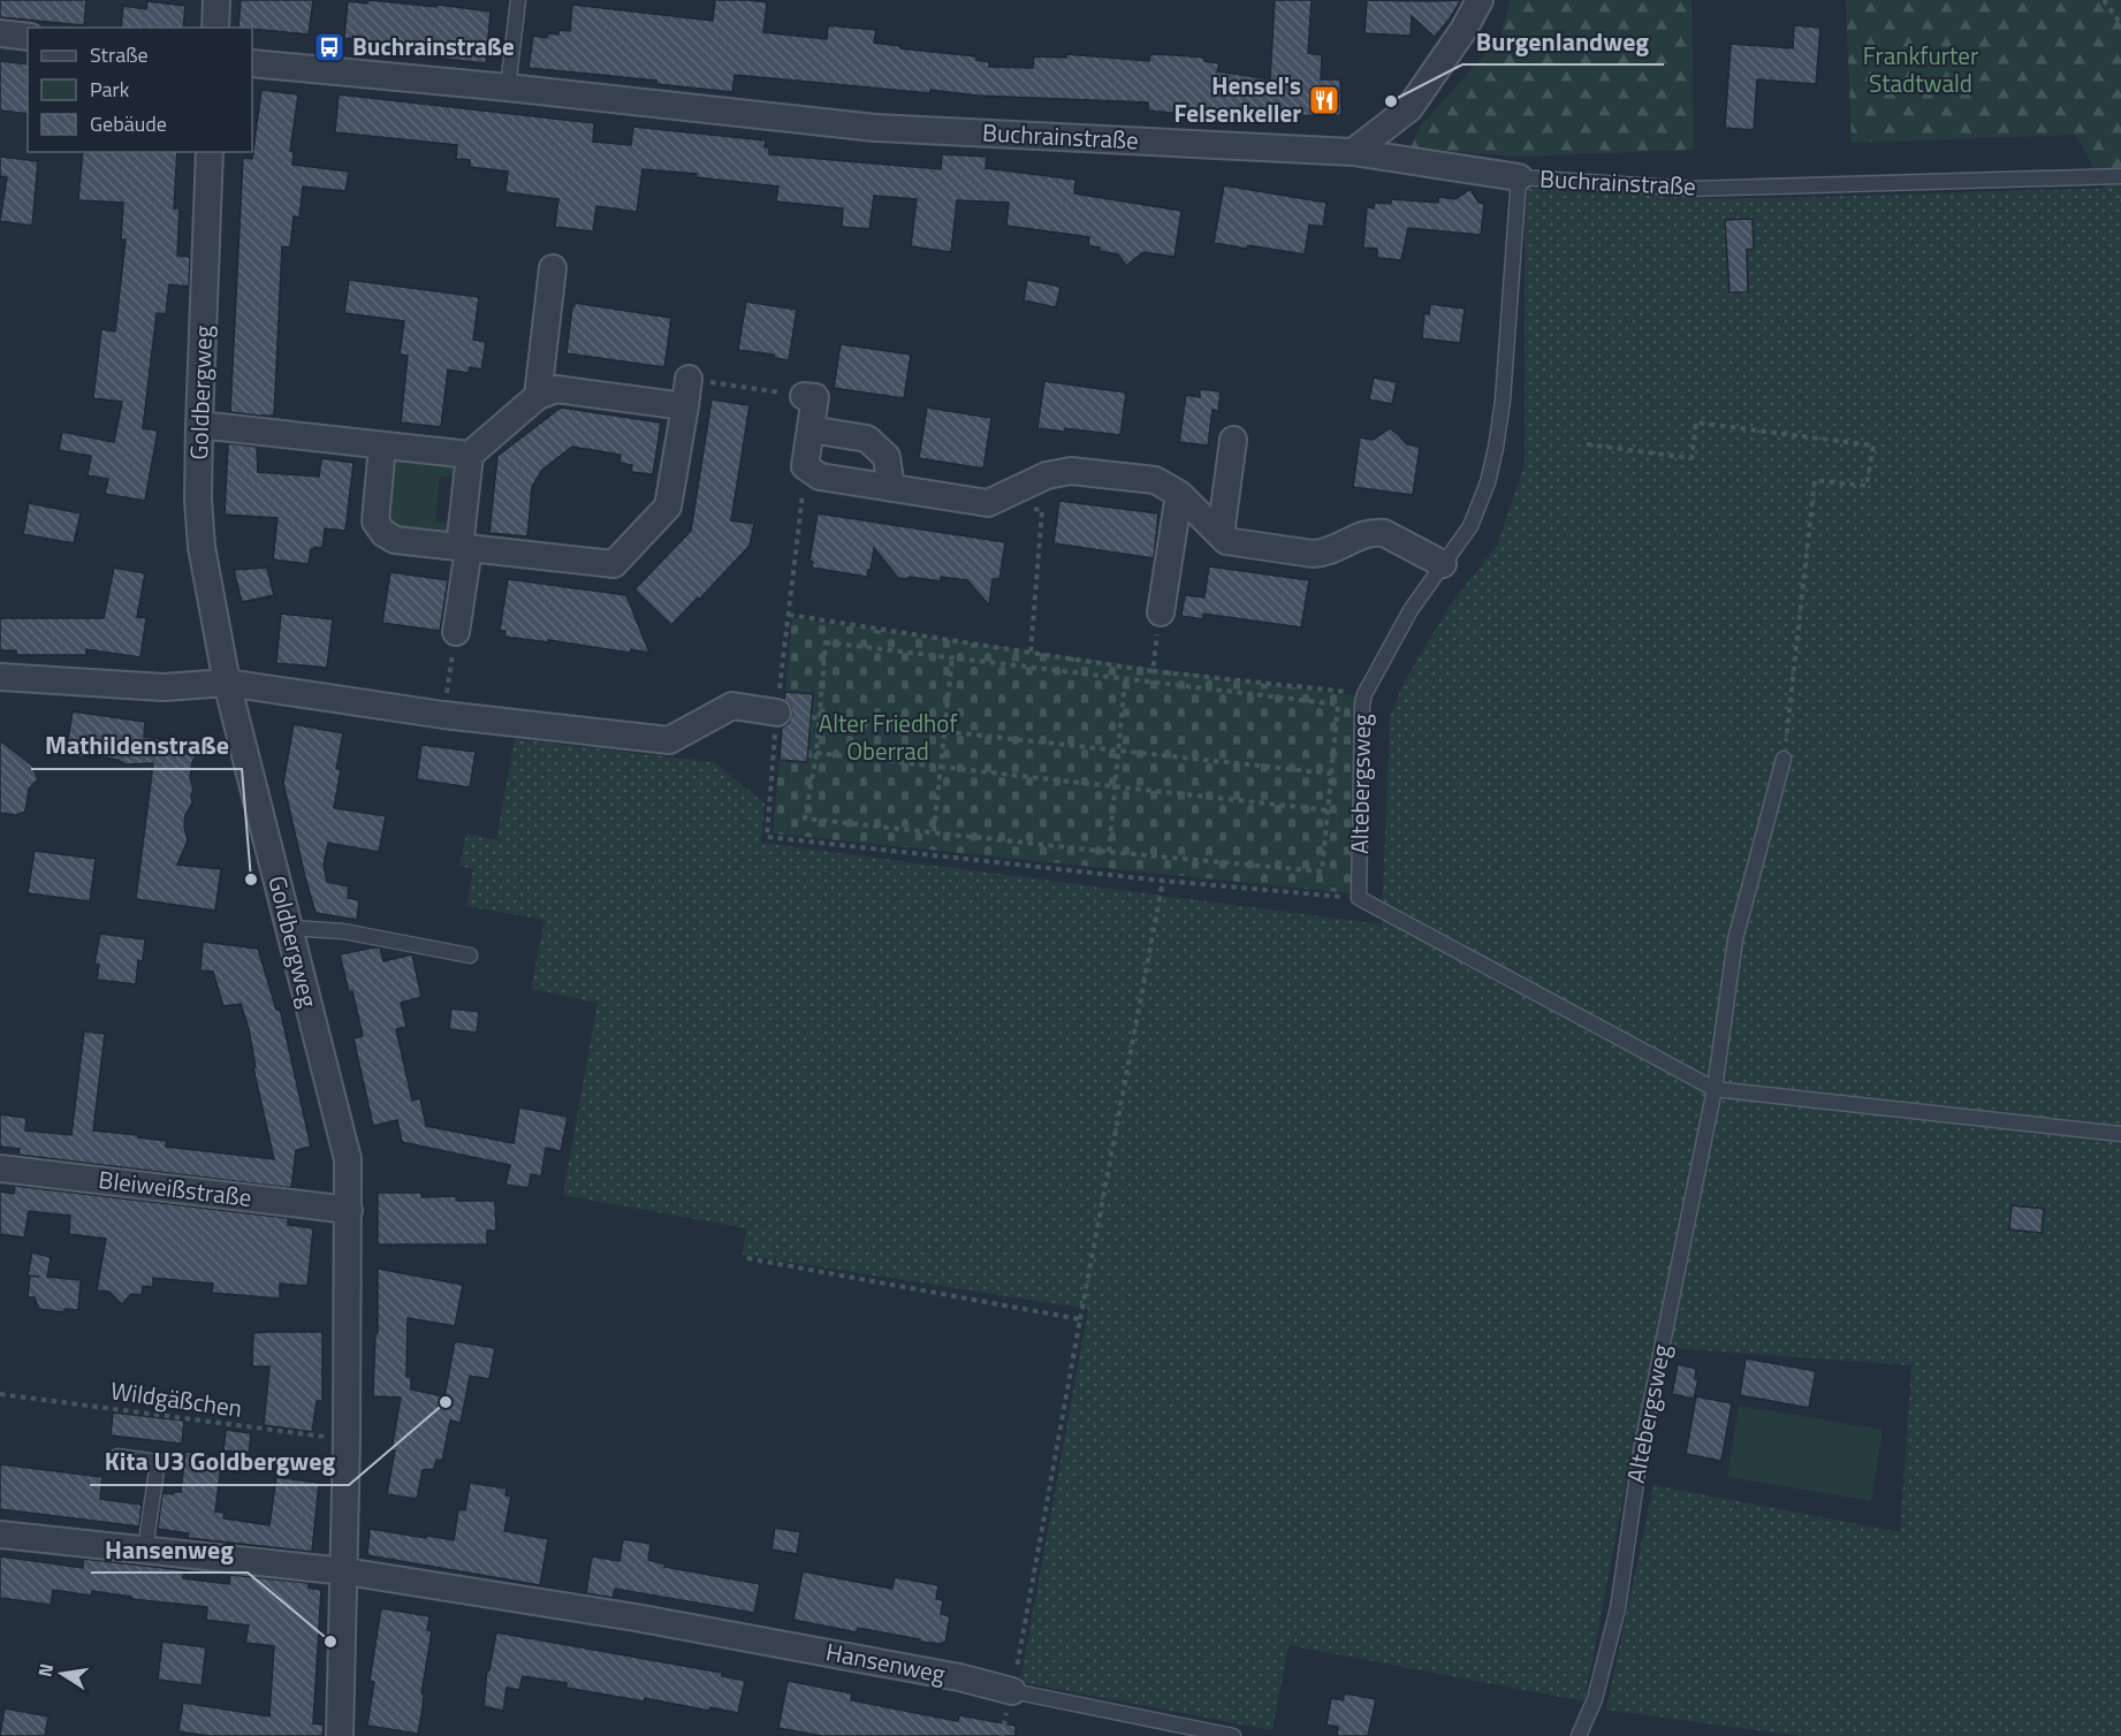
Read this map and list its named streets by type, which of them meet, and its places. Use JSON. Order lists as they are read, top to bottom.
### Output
{
  "streets": {
    "street": [
      "Buchrainstraße",
      "Goldbergweg",
      "Bleiweißstraße",
      "Hansenweg"
    ],
    "lane": ["Altebergsweg"],
    "path": ["Wildgäßchen"]
  },
  "crossings": [
    ["Buchrainstraße", "Altebergsweg"],
    ["Goldbergweg", "Bleiweißstraße"],
    ["Goldbergweg", "Wildgäßchen"],
    ["Goldbergweg", "Hansenweg"]
  ],
  "parks": ["Frankfurter Stadtwald", "Alter Friedhof Oberrad"],
  "places": {
    "bus stop": ["Buchrainstraße"],
    "restaurant": ["Hensel's Felsenkeller"],
    "other": [
      "Burgenlandweg",
      "Mathildenstraße",
      "Kita U3 Goldbergweg",
      "Hansenweg"
    ]
  },
  "legend": ["Straße", "Park", "Gebäude"],
  "north": "left"
}
